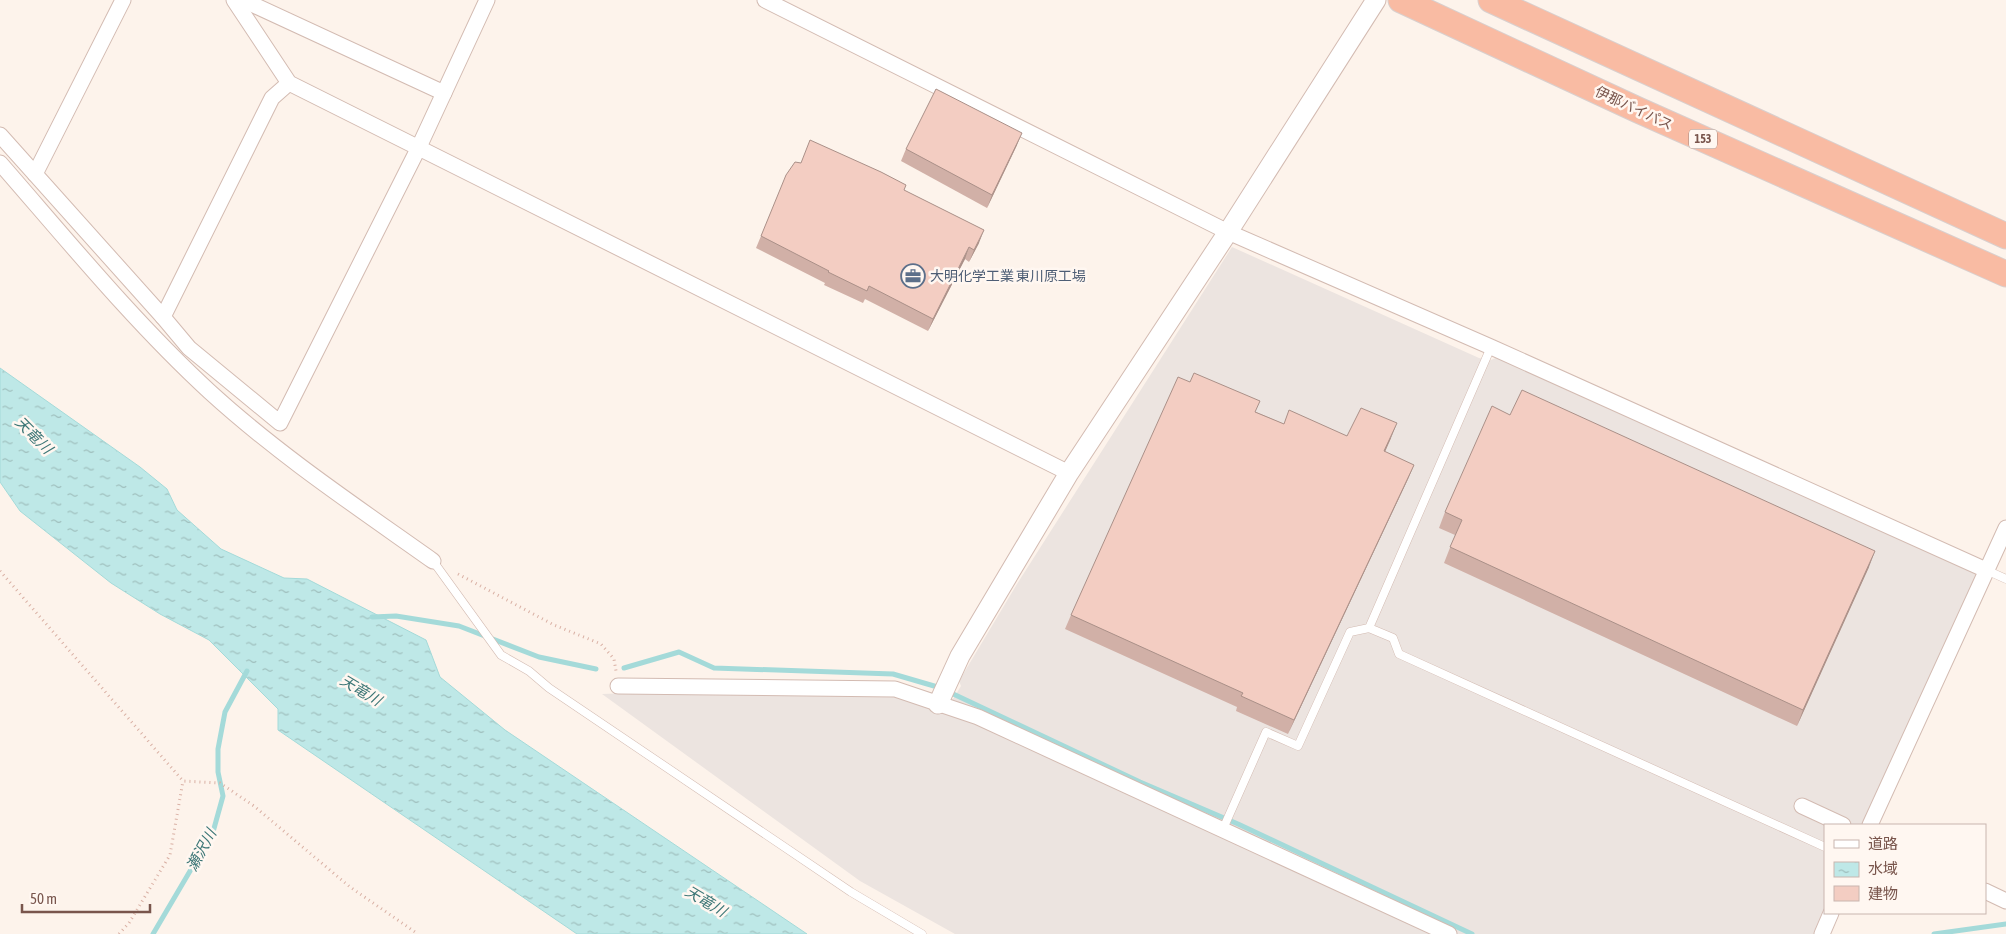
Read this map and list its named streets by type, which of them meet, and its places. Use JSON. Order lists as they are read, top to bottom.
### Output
{
  "streets": {
    "highway": ["伊那バイパス", "153"]
  },
  "water": ["天竜川", "瀬沢川"],
  "places": {
    "office": ["大明化学工業 東川原工場"]
  },
  "legend": ["道路", "水域", "建物"],
  "scale_bar": "50 m"
}
